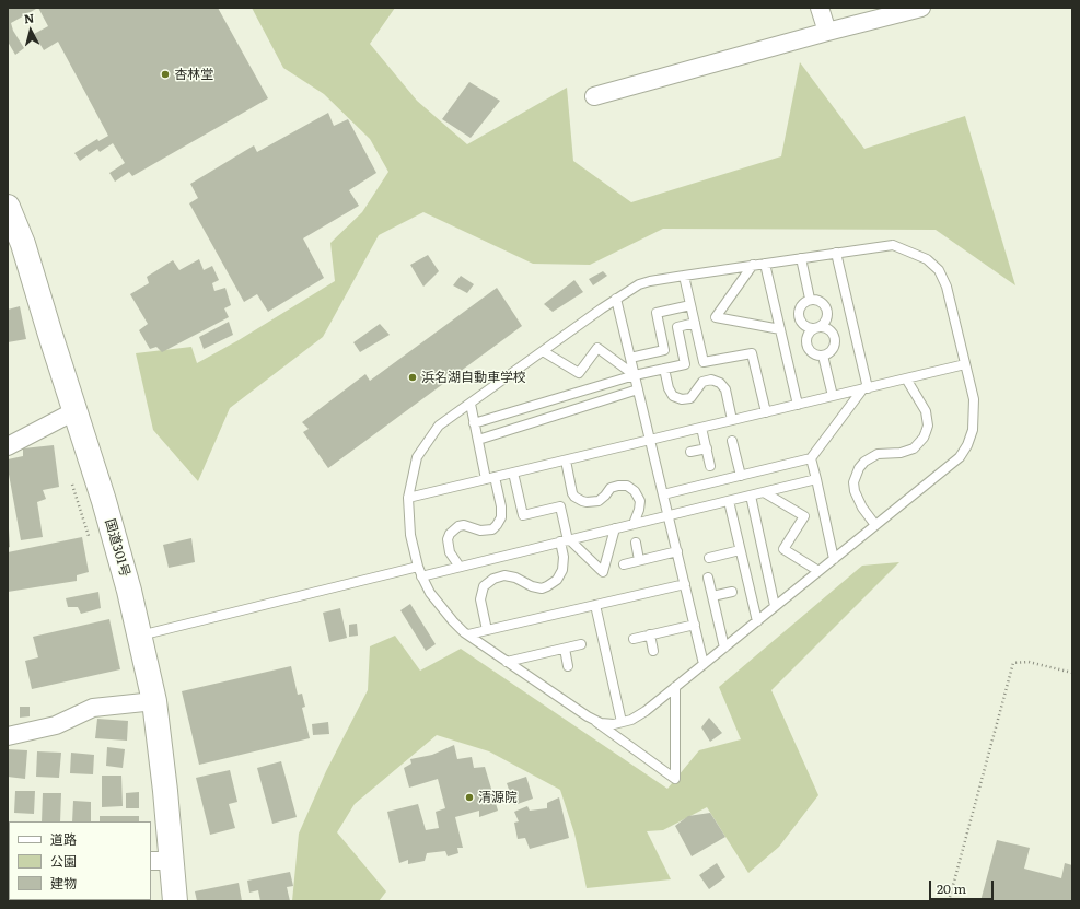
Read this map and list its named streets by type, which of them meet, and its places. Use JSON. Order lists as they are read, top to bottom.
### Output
{
  "streets": {
    "highway": ["国道301号"]
  },
  "places": ["杏林堂", "浜名湖自動車学校", "清源院"],
  "legend": ["道路", "公園", "建物"],
  "scale_bar": "20 m",
  "north": "top"
}
